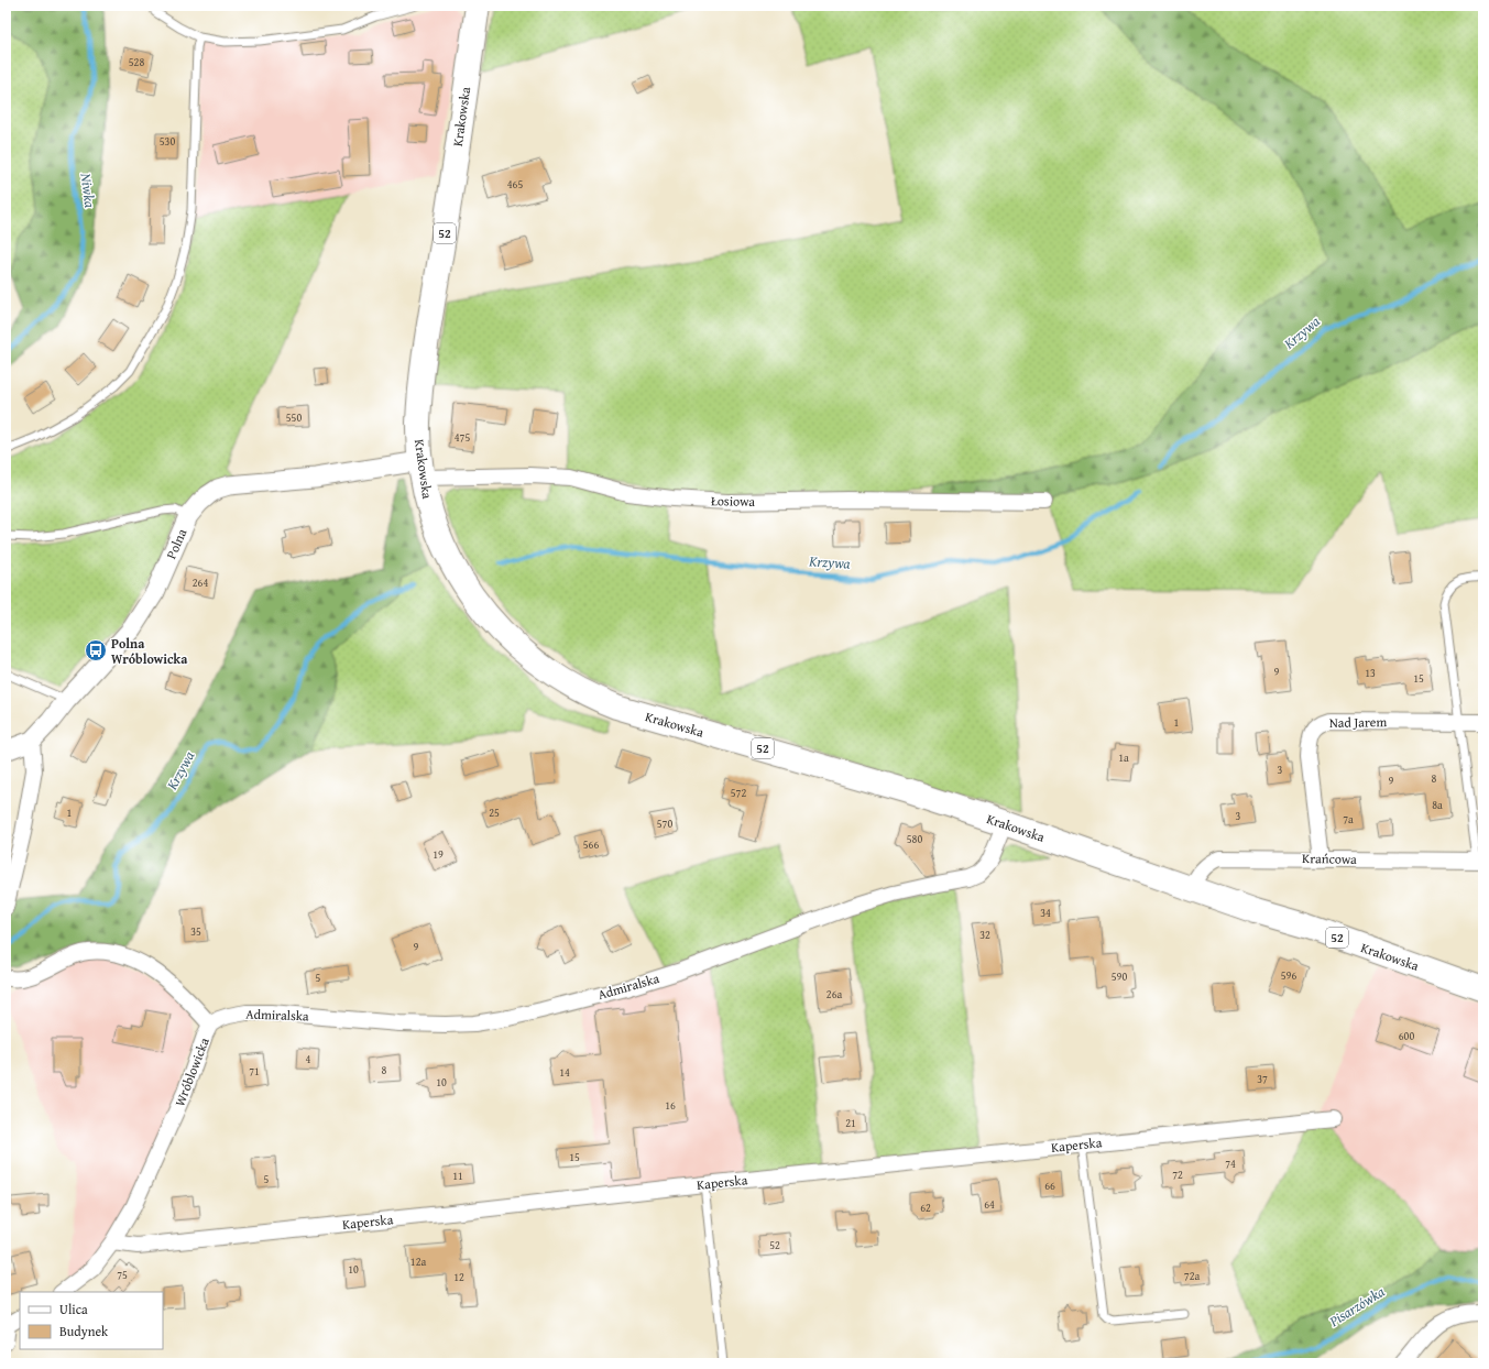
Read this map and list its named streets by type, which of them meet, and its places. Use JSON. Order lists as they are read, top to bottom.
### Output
{
  "streets": {
    "main road": ["Krakowska", "52"],
    "street": [
      "Łosiowa",
      "Polna",
      "Nad Jarem",
      "Krańcowa",
      "Admiralska",
      "Wróblowicka",
      "Kaperska"
    ]
  },
  "crossings": [
    ["Krakowska", "Łosiowa"],
    ["Krakowska", "Polna"],
    ["Krakowska", "Krańcowa"],
    ["Krakowska", "Admiralska"],
    ["Łosiowa", "Polna"],
    ["Nad Jarem", "Krańcowa"],
    ["Admiralska", "Wróblowicka"],
    ["Wróblowicka", "Kaperska"]
  ],
  "water": ["Niwka", "Krzywa", "Pisarzówka"],
  "places": {
    "bus stop": ["Polna Wróblowicka"]
  },
  "house_numbers": [
    "528",
    "530",
    "465",
    "550",
    "475",
    "264",
    "9",
    "13",
    "15",
    "1",
    "1a",
    "3",
    "8",
    "9",
    "572",
    "8a",
    "1",
    "25",
    "3",
    "7a",
    "570",
    "580",
    "566",
    "19",
    "34",
    "35",
    "32",
    "9",
    "596",
    "590",
    "5",
    "26a",
    "600",
    "4",
    "8",
    "71",
    "14",
    "37",
    "10",
    "16",
    "21",
    "15",
    "74",
    "72",
    "11",
    "5",
    "66",
    "64",
    "62",
    "52",
    "12a",
    "10",
    "75",
    "72a",
    "12"
  ],
  "legend": ["Ulica", "Budynek"]
}
